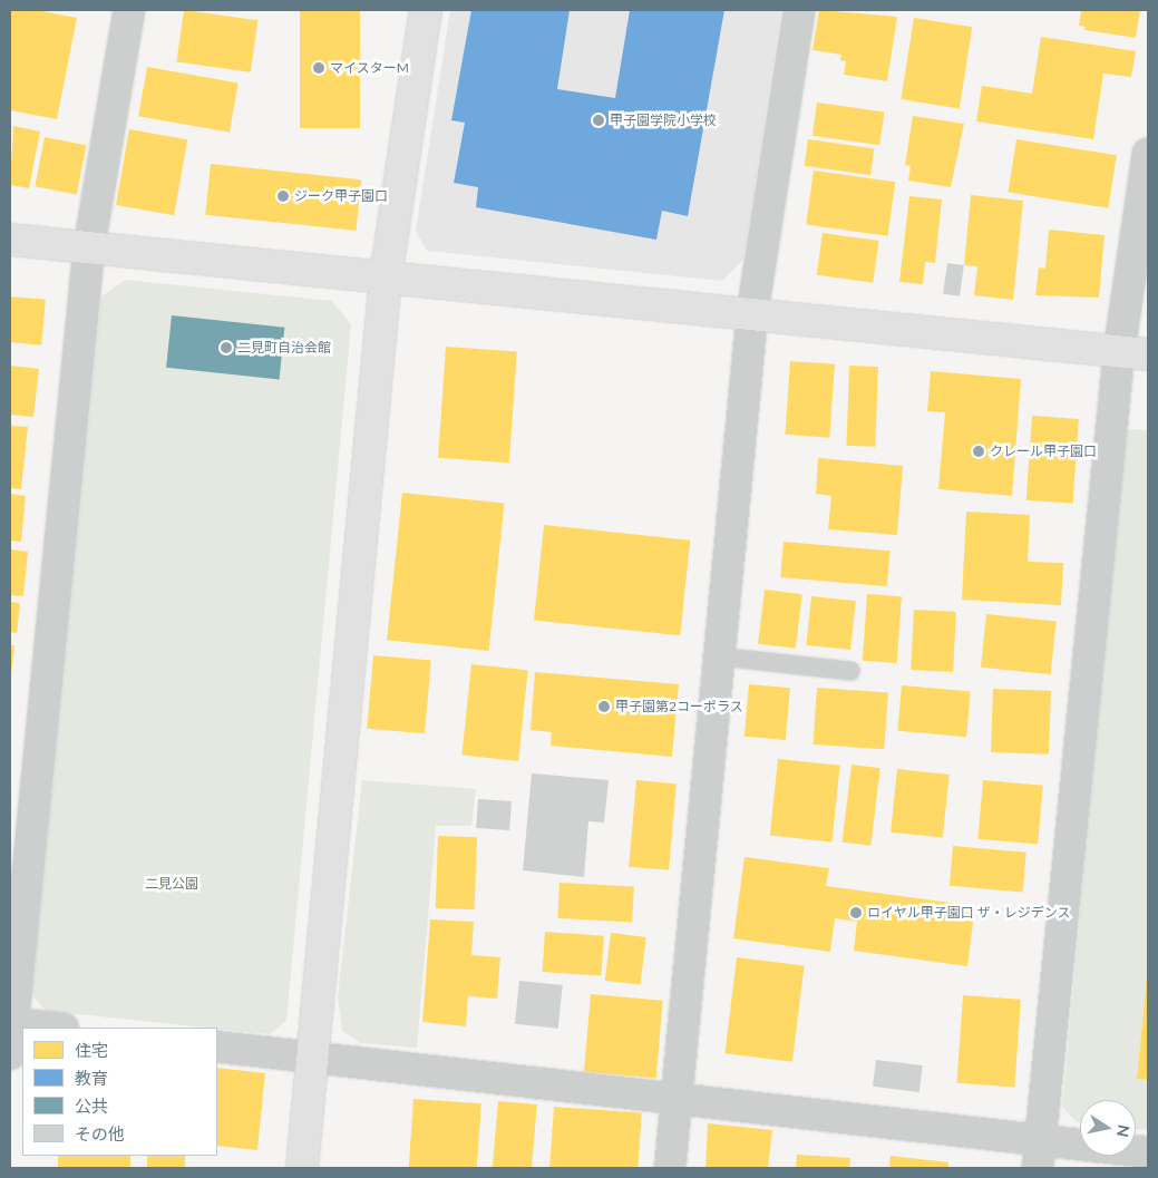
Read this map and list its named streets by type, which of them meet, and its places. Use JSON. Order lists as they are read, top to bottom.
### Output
{
  "parks": ["二見公園"],
  "places": [
    "マイスターM",
    "甲子園学院小学校",
    "ジーク甲子園口",
    "二見町自治会館",
    "クレール甲子園口",
    "甲子園第2コーポラス",
    "ロイヤル甲子園口 ザ・レジデンス"
  ],
  "legend": [
    "住宅",
    "教育",
    "公共",
    "その他"
  ],
  "north": "right"
}
